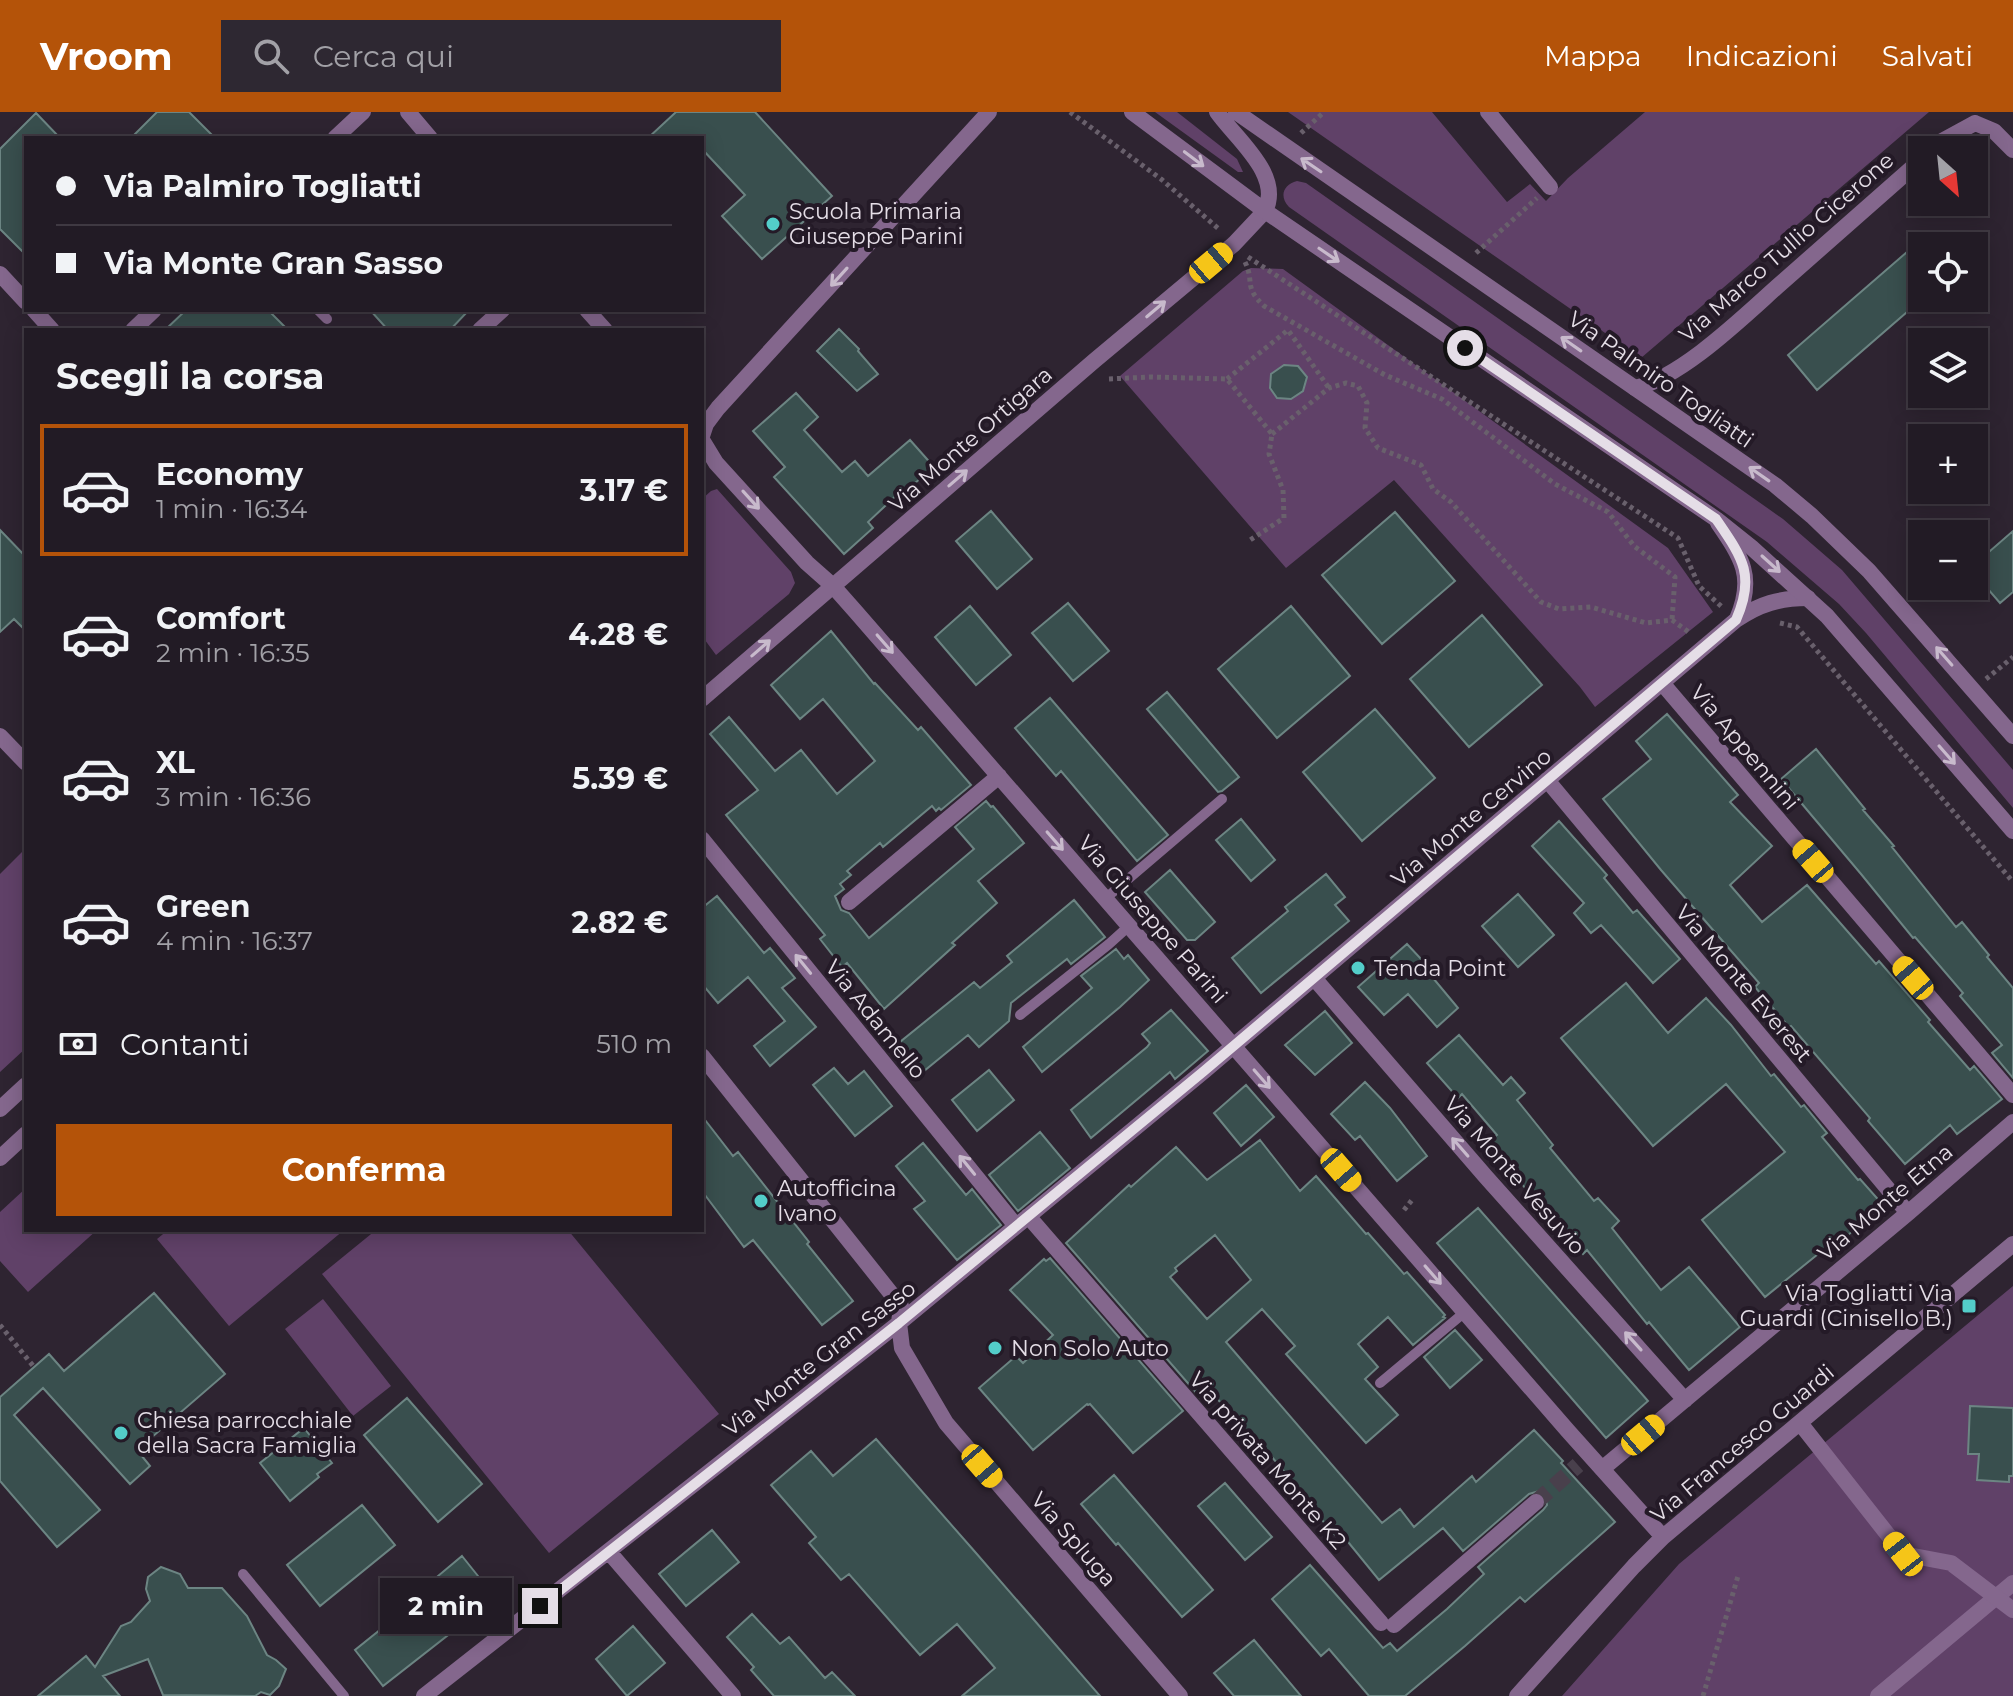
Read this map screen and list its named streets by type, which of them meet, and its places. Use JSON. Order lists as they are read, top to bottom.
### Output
{
  "streets": {
    "street": [
      "Via Marco Tullio Cicerone",
      "Via Palmiro Togliatti",
      "Via Monte Ortigara",
      "Via Appennini",
      "Via Monte Cervino",
      "Via Giuseppe Parini",
      "Via Monte Everest",
      "Via Adamello",
      "Via Monte Vesuvio",
      "Via Monte Etna",
      "Via Monte Gran Sasso",
      "Via Francesco Guardi",
      "Via privata Monte K2",
      "Via Spluga"
    ]
  },
  "crossings": [
    ["Via Marco Tullio Cicerone", "Via Palmiro Togliatti"],
    ["Via Monte Ortigara", "Via Giuseppe Parini"],
    ["Via Appennini", "Via Monte Cervino"],
    ["Via Monte Cervino", "Via Giuseppe Parini"],
    ["Via Monte Cervino", "Via Monte Everest"],
    ["Via Monte Cervino", "Via Monte Vesuvio"],
    ["Via Monte Cervino", "Via Monte Gran Sasso"],
    ["Via Giuseppe Parini", "Via Monte Etna"],
    ["Via Giuseppe Parini", "Via Monte Gran Sasso"],
    ["Via Giuseppe Parini", "Via Francesco Guardi"],
    ["Via Monte Everest", "Via Monte Etna"],
    ["Via Adamello", "Via Monte Gran Sasso"],
    ["Via Adamello", "Via privata Monte K2"],
    ["Via Monte Vesuvio", "Via Monte Etna"],
    ["Via Monte Gran Sasso", "Via privata Monte K2"],
    ["Via Monte Gran Sasso", "Via Spluga"]
  ],
  "one_way": [
    "Via Monte Ortigara",
    "Via Giuseppe Parini",
    "Via Adamello",
    "Via Monte Vesuvio"
  ],
  "places": {
    "other": [
      "Scuola Primaria Giuseppe Parini",
      "Tenda Point",
      "Autofficina Ivano",
      "Non Solo Auto",
      "Chiesa parrocchiale della Sacra Famiglia"
    ],
    "transit": ["Via Togliatti Via Guardi (Cinisello B.)"]
  },
  "north": "bottom right",
  "page": {
    "header": "Vroom",
    "search": "Cerca qui",
    "nav": ["Mappa", "Indicazioni", "Salvati"],
    "map_buttons": ["+", "−"],
    "banner": ["Via Palmiro Togliatti", "Via Monte Gran Sasso"],
    "heading": "Scegli la corsa",
    "list": [
      {
        "name": "Economy",
        "note": "1 min · 16:34",
        "value": "3.17 €"
      },
      {
        "name": "Comfort",
        "note": "2 min · 16:35",
        "value": "4.28 €"
      },
      {
        "name": "XL",
        "note": "3 min · 16:36",
        "value": "5.39 €"
      },
      {
        "name": "Green",
        "note": "4 min · 16:37",
        "value": "2.82 €"
      }
    ],
    "pay": ["Contanti", "510 m"],
    "buttons": "Conferma",
    "bubble": "2 min"
  }
}
